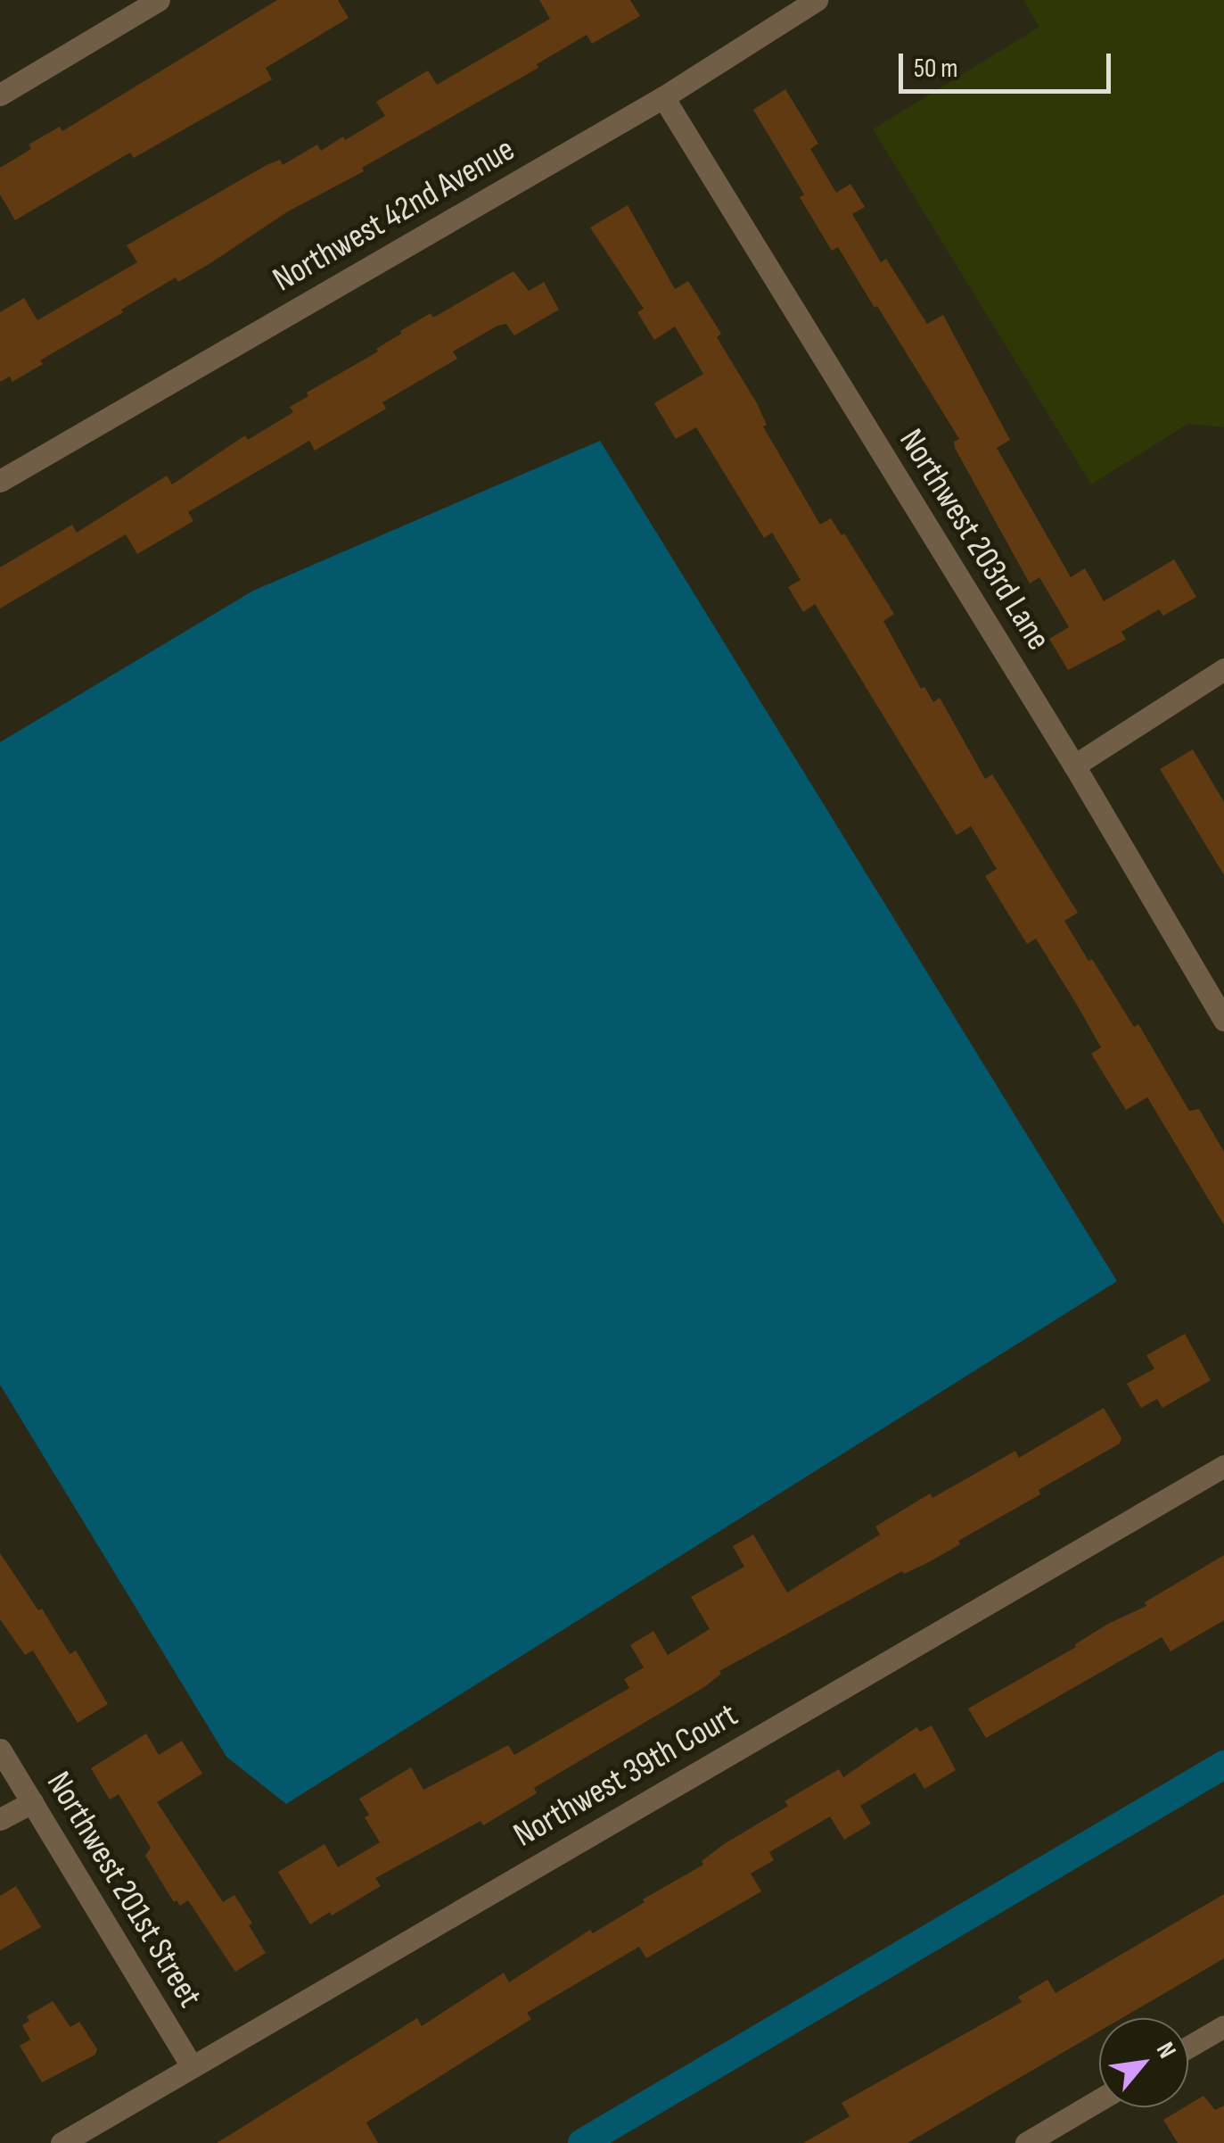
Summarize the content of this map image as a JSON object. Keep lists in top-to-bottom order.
{
  "streets": {
    "street": [
      "Northwest 42nd Avenue",
      "Northwest 203rd Lane",
      "Northwest 39th Court",
      "Northwest 201st Street"
    ]
  },
  "crossings": [
    ["Northwest 42nd Avenue", "Northwest 203rd Lane"],
    ["Northwest 39th Court", "Northwest 201st Street"]
  ],
  "scale_bar": "50 m",
  "north": "top right"
}
